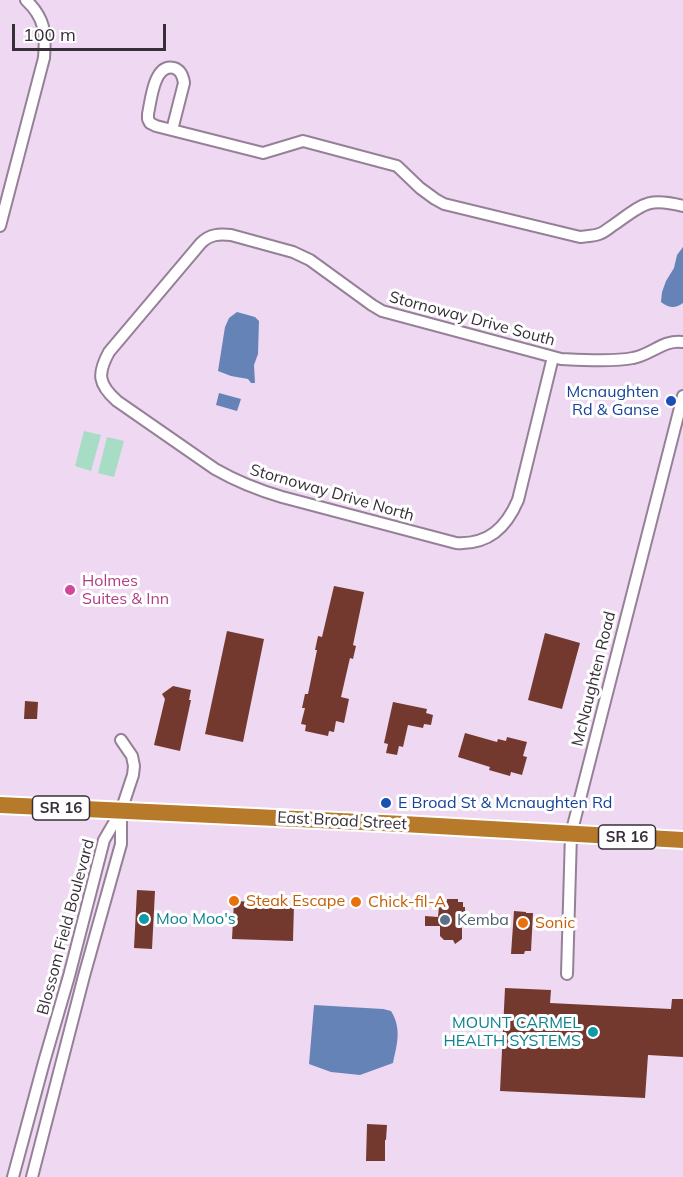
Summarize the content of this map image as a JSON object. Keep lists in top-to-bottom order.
{
  "streets": {
    "highway": ["SR 16", "East Broad Street"],
    "street": [
      "Stornoway Drive South",
      "Stornoway Drive North",
      "McNaughten Road",
      "Blossom Field Boulevard"
    ]
  },
  "crossings": [
    ["Stornoway Drive South", "Stornoway Drive North"],
    ["McNaughten Road", "East Broad Street"],
    ["East Broad Street", "Blossom Field Boulevard"]
  ],
  "places": [
    "Mcnaughten Rd & Ganse",
    "Holmes Suites & Inn",
    "E Broad St & Mcnaughten Rd",
    "Steak Escape",
    "Chick-fil-A",
    "Moo Moo's",
    "Kemba",
    "Sonic",
    "MOUNT CARMEL HEALTH SYSTEMS"
  ],
  "scale_bar": "100 m"
}
